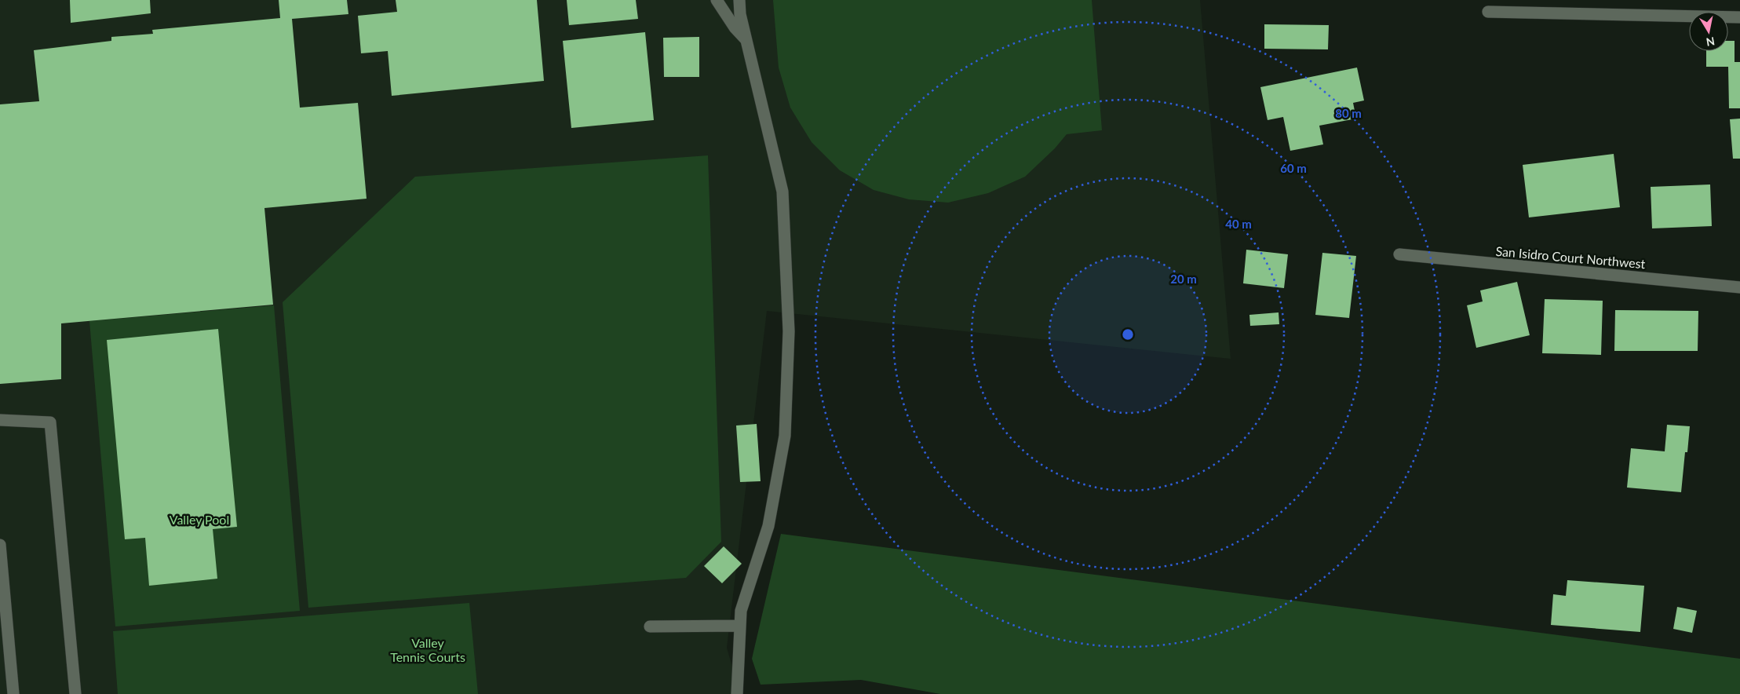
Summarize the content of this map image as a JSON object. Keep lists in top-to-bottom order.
{
  "streets": {
    "street": ["San Isidro Court Northwest"]
  },
  "parks": ["Valley Pool", "Valley Tennis Courts"],
  "north": "bottom",
  "rings": [
    "80 m",
    "60 m",
    "40 m",
    "20 m"
  ]
}
